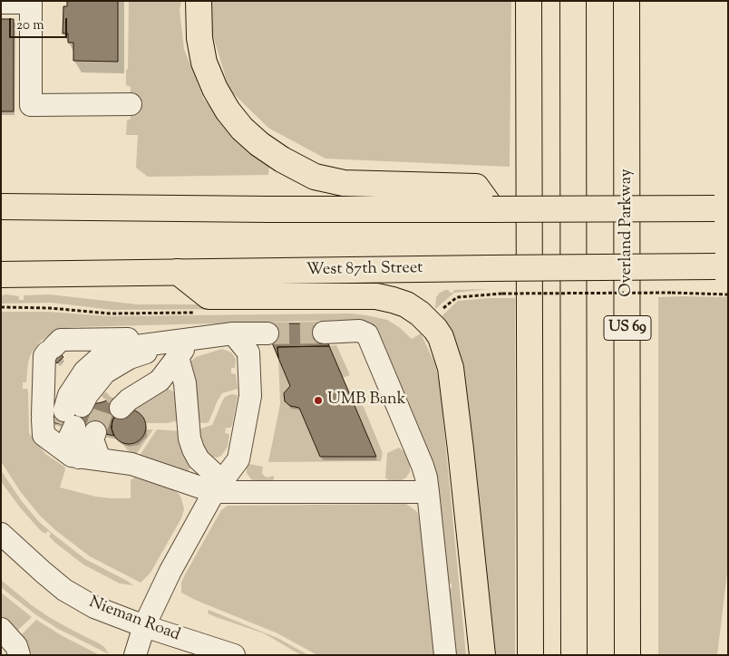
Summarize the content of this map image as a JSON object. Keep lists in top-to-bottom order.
{
  "streets": {
    "main road": ["Overland Parkway", "West 87th Street", "US 69"],
    "street": ["Nieman Road"]
  },
  "places": ["UMB Bank"],
  "scale_bar": "20 m"
}
